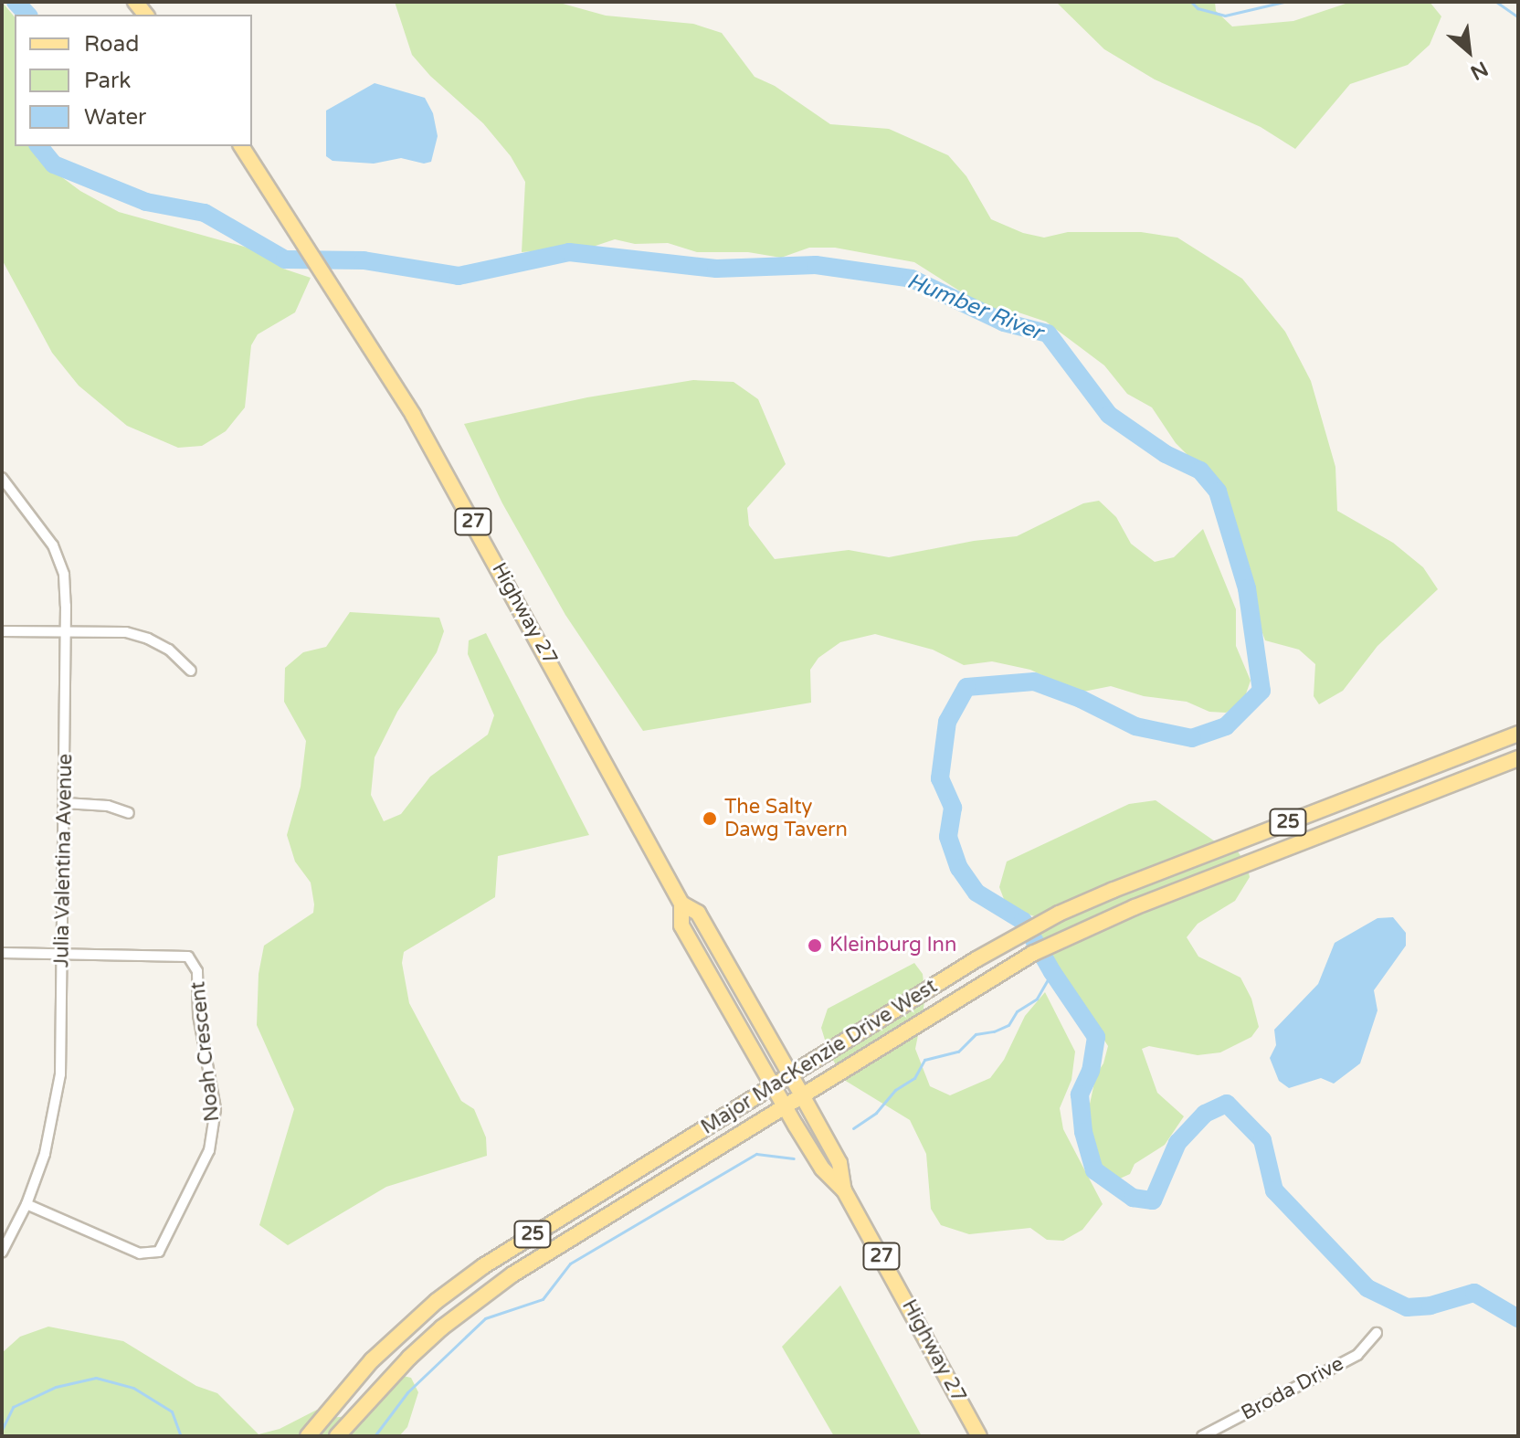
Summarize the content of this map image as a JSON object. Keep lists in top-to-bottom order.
{
  "streets": {
    "main road": [
      "27",
      "Highway 27",
      "25",
      "Major MacKenzie Drive West"
    ],
    "street": ["Julia Valentina Avenue", "Noah Crescent", "Broda Drive"]
  },
  "crossings": [
    ["Highway 27", "Major MacKenzie Drive West"],
    ["Julia Valentina Avenue", "Noah Crescent"]
  ],
  "water": ["Humber River"],
  "places": ["The Salty Dawg Tavern", "Kleinburg Inn"],
  "legend": ["Road", "Park", "Water"],
  "north": "bottom right"
}
